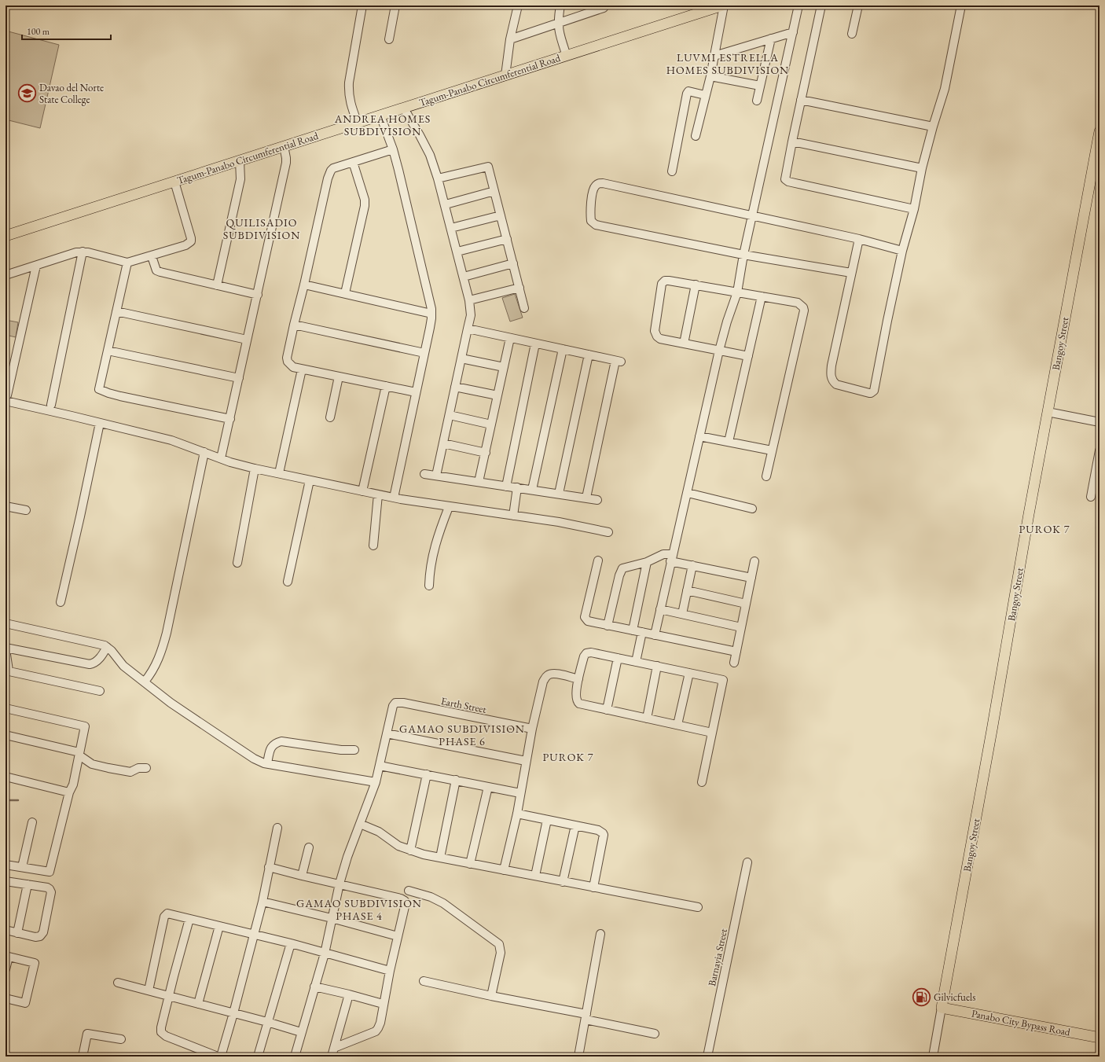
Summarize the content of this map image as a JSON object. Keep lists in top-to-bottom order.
{
  "streets": {
    "main road": ["Tagum-Panabo Circumferential Road", "Bangoy Street", "Panabo City Bypass Road"],
    "street": ["Earth Street", "Barnayia Street"]
  },
  "crossings": [
    ["Bangoy Street", "Panabo City Bypass Road"]
  ],
  "districts": [
    "LUVMI ESTRELLA HOMES SUBDIVISION",
    "ANDREA HOMES SUBDIVISION",
    "QUILISADIO SUBDIVISION",
    "PUROK 7",
    "GAMAO SUBDIVISION PHASE 6",
    "PUROK 7",
    "GAMAO SUBDIVISION PHASE 4"
  ],
  "places": {
    "school or university": ["Davao del Norte State College"],
    "fuel station": ["Gilvicfuels"]
  },
  "scale_bar": "100 m"
}
